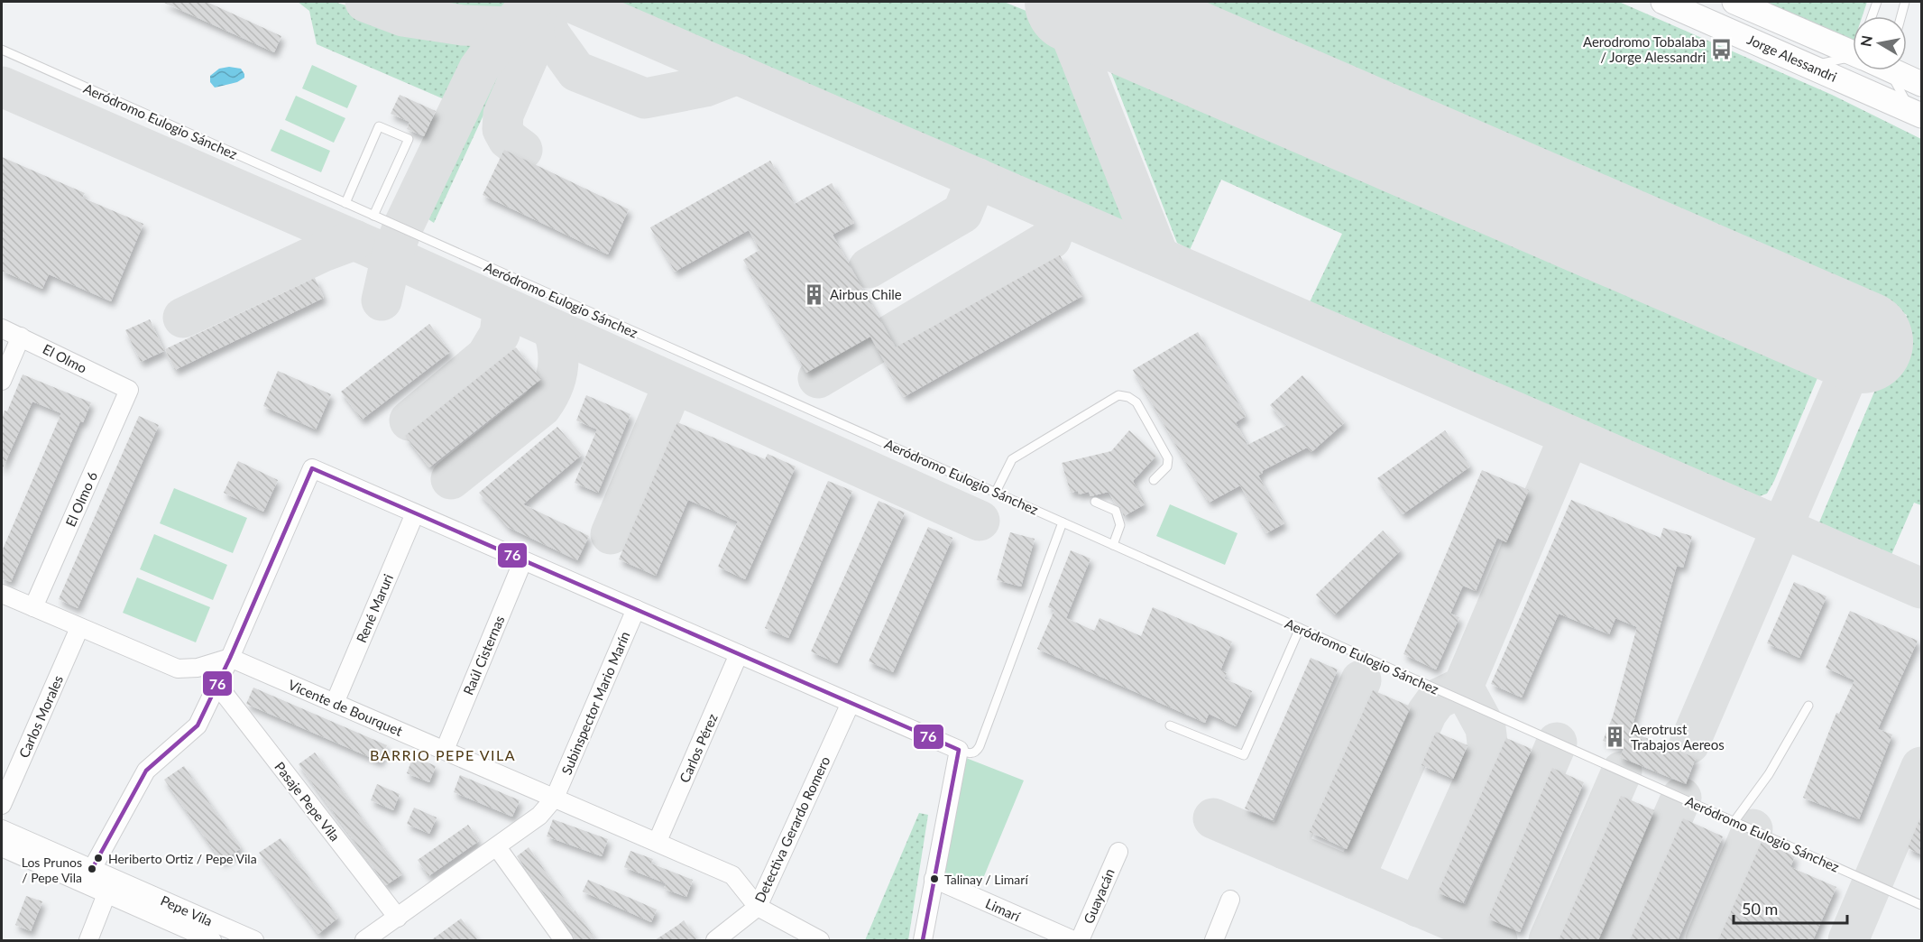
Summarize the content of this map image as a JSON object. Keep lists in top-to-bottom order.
{
  "streets": {
    "main road": ["Jorge Alessandri"],
    "street": [
      "El Olmo",
      "El Olmo 6",
      "René Maruri",
      "Raúl Cisternas",
      "Subinspector Mario Marín",
      "Vicente de Bourquet",
      "Carlos Morales",
      "Carlos Pérez",
      "Pasaje Pepe Vila",
      "Detectiva Gerardo Romero",
      "Guayacán",
      "Limarí",
      "Pepe Vila"
    ],
    "lane": ["Aeródromo Eulogio Sánchez"]
  },
  "crossings": [
    ["El Olmo", "El Olmo 6"],
    ["René Maruri", "Vicente de Bourquet"],
    ["Raúl Cisternas", "Vicente de Bourquet"],
    ["Subinspector Mario Marín", "Vicente de Bourquet"],
    ["Vicente de Bourquet", "Carlos Pérez"],
    ["Vicente de Bourquet", "Detectiva Gerardo Romero"]
  ],
  "districts": ["BARRIO PEPE VILA"],
  "places": {
    "bus stop": ["Aerodromo Tobalaba / Jorge Alessandri"],
    "building": ["Airbus Chile", "Aerotrust Trabajos Aereos"],
    "other": ["Heriberto Ortiz / Pepe Vila", "Los Prunos / Pepe Vila", "Talinay / Limarí"]
  },
  "lines": ["transit line 76"],
  "scale_bar": "50 m",
  "north": "left"
}
